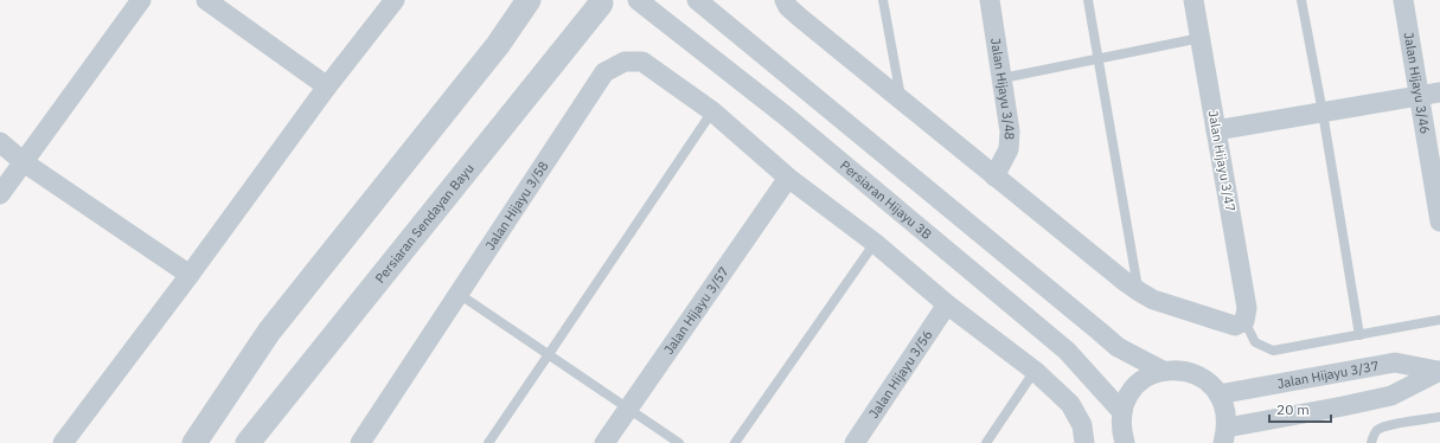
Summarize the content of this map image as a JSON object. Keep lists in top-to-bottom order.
{
  "streets": {
    "street": [
      "Jalan Hijayu 3/46",
      "Jalan Hijayu 3/48",
      "Jalan Hijayu 3/47",
      "Persiaran Hijayu 3B",
      "Jalan Hijayu 3/58",
      "Persiaran Sendayan Bayu",
      "Jalan Hijayu 3/57",
      "Jalan Hijayu 3/56",
      "Jalan Hijayu 3/37"
    ]
  },
  "crossings": [
    ["Jalan Hijayu 3/58", "Jalan Hijayu 3/57"],
    ["Jalan Hijayu 3/58", "Jalan Hijayu 3/56"]
  ],
  "scale_bar": "20 m"
}
